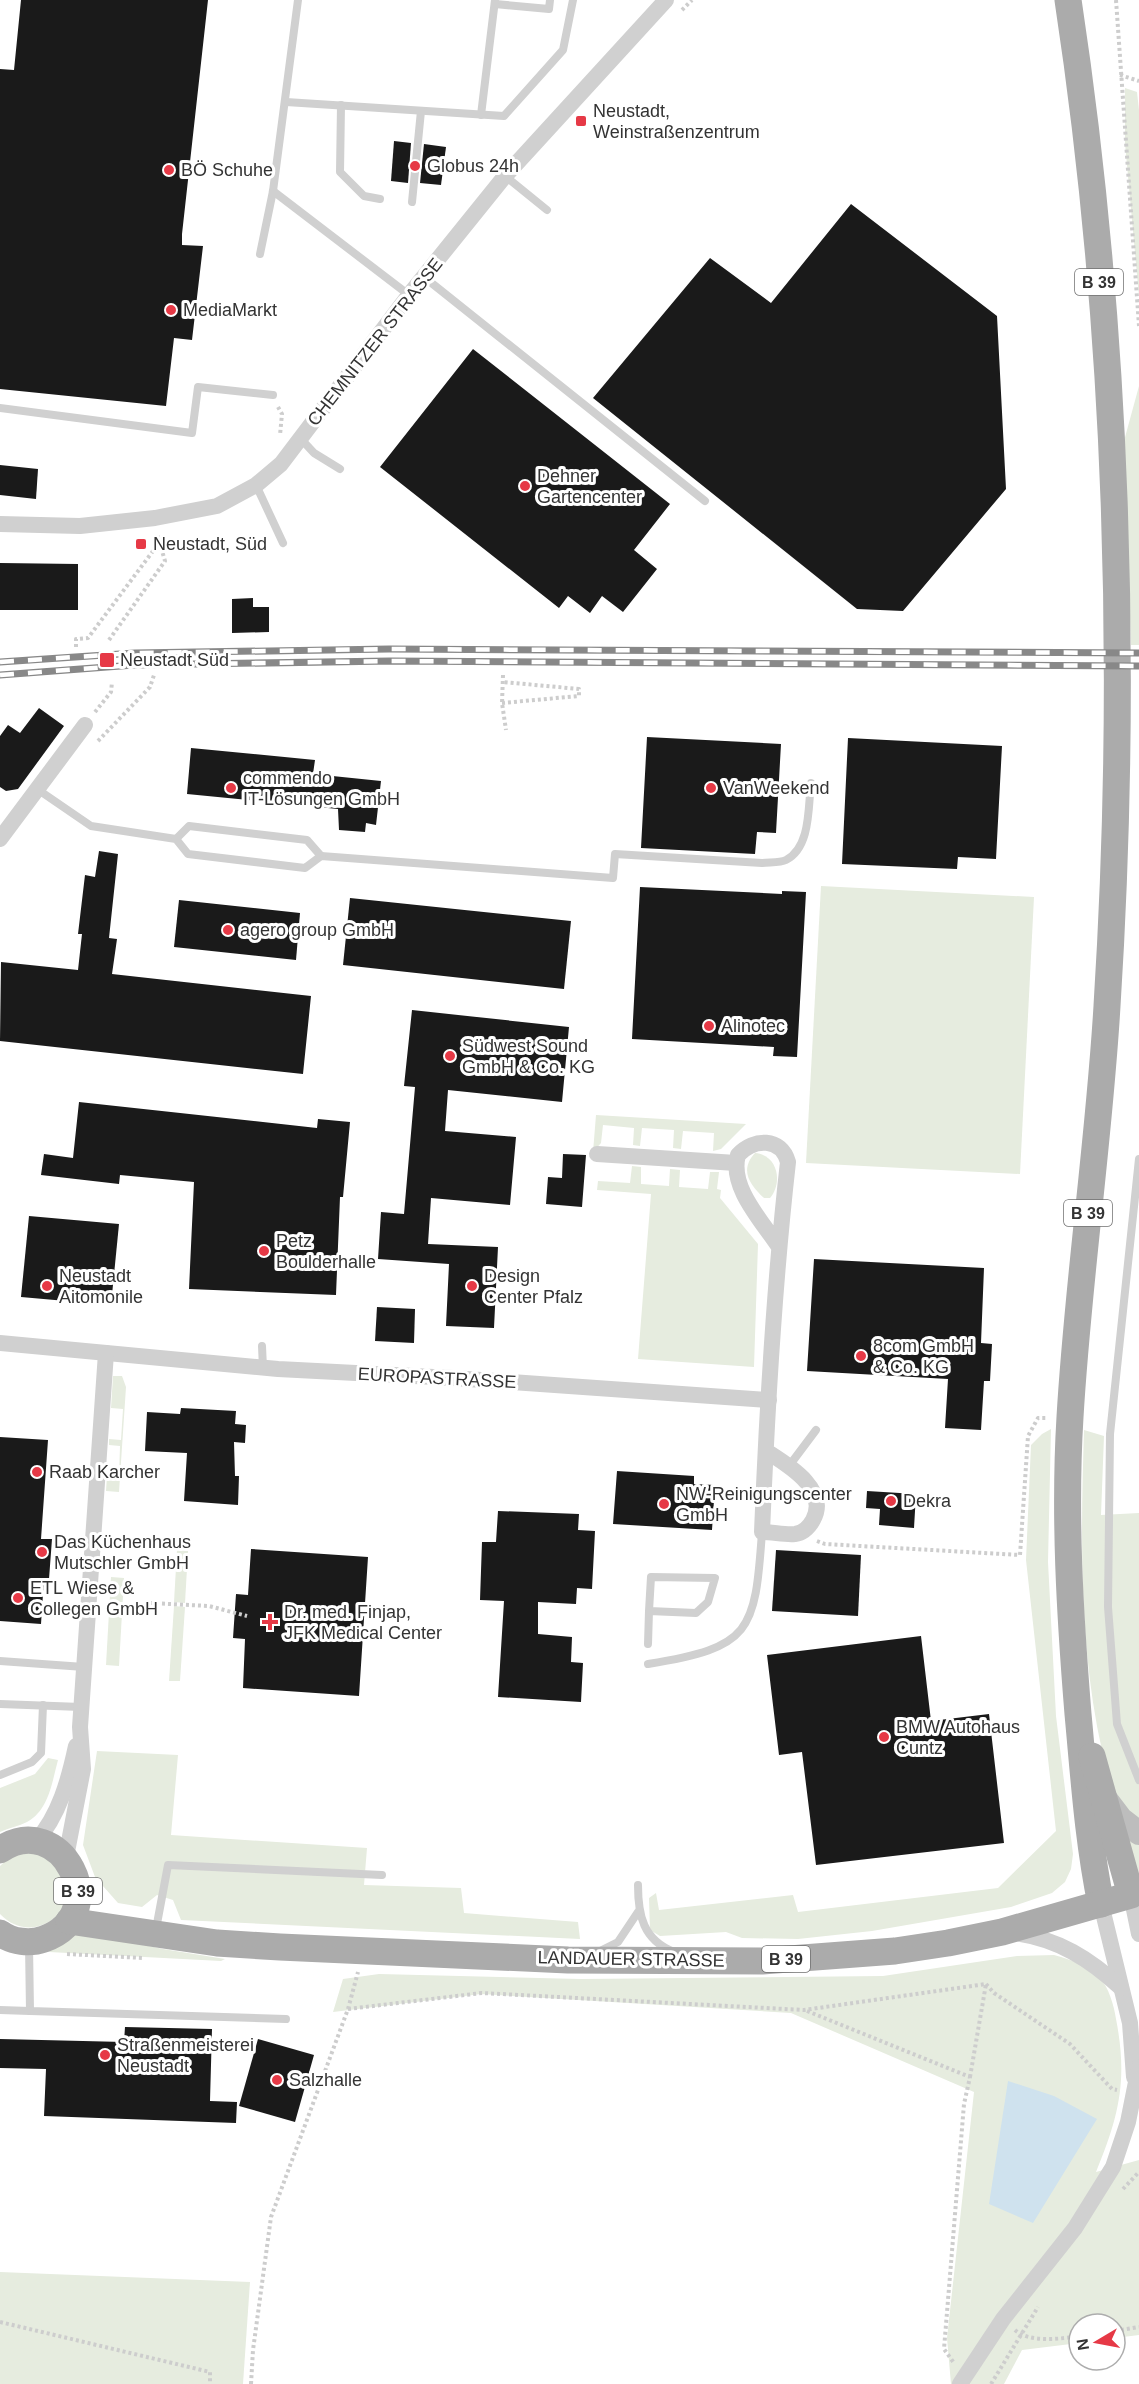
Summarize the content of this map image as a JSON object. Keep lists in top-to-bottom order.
{
  "streets": {
    "main road": ["B 39", "LANDAUER STRASSE"],
    "street": ["CHEMNITZER STRASSE", "EUROPASTRASSE"]
  },
  "crossings": [
    ["B 39", "LANDAUER STRASSE"]
  ],
  "places": {
    "transit": ["Neustadt, Weinstraßenzentrum", "Neustadt, Süd", "Neustadt Süd"],
    "other": [
      "Globus 24h",
      "BÖ Schuhe",
      "MediaMarkt",
      "Dehner Gartencenter",
      "commendo IT-Lösungen GmbH",
      "VanWeekend",
      "agero group GmbH",
      "Alinotec",
      "Südwest Sound GmbH & Co. KG",
      "Petz Boulderhalle",
      "Neustadt Aitomonile",
      "Design Center Pfalz",
      "8com GmbH & Co. KG",
      "Raab Karcher",
      "Dekra",
      "NW-Reinigungscenter GmbH",
      "Das Küchenhaus Mutschler GmbH",
      "ETL Wiese & Collegen GmbH",
      "BMW Autohaus Cuntz",
      "Straßenmeisterei Neustadt",
      "Salzhalle"
    ],
    "health": ["Dr. med. Finjap, JFK Medical Center"]
  },
  "north": "left"
}
